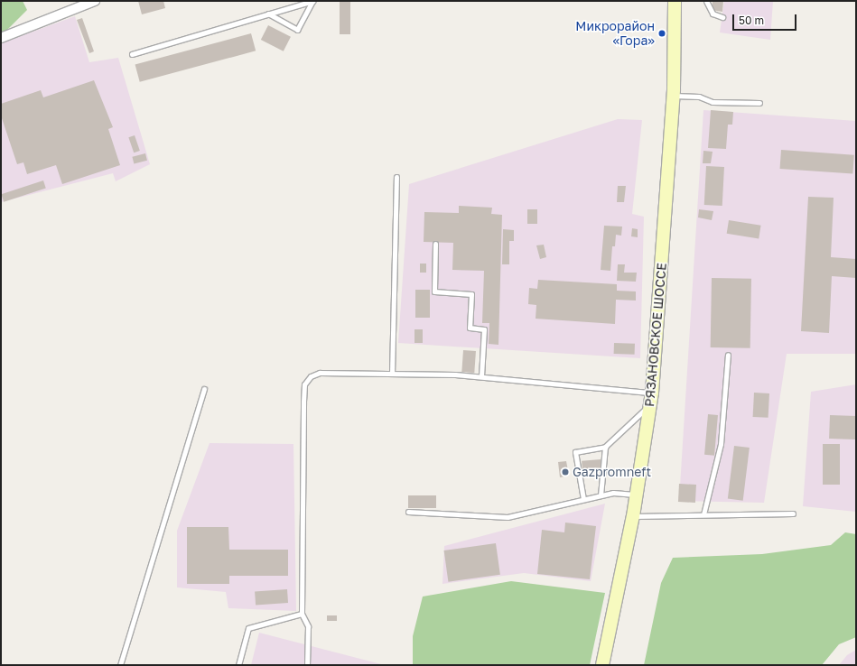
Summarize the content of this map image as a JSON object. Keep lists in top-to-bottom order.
{
  "streets": {
    "main road": ["РЯЗАНОВСКОЕ ШОССЕ"]
  },
  "places": ["Микрорайон «Гора»", "Gazpromneft"],
  "scale_bar": "50 m"
}
